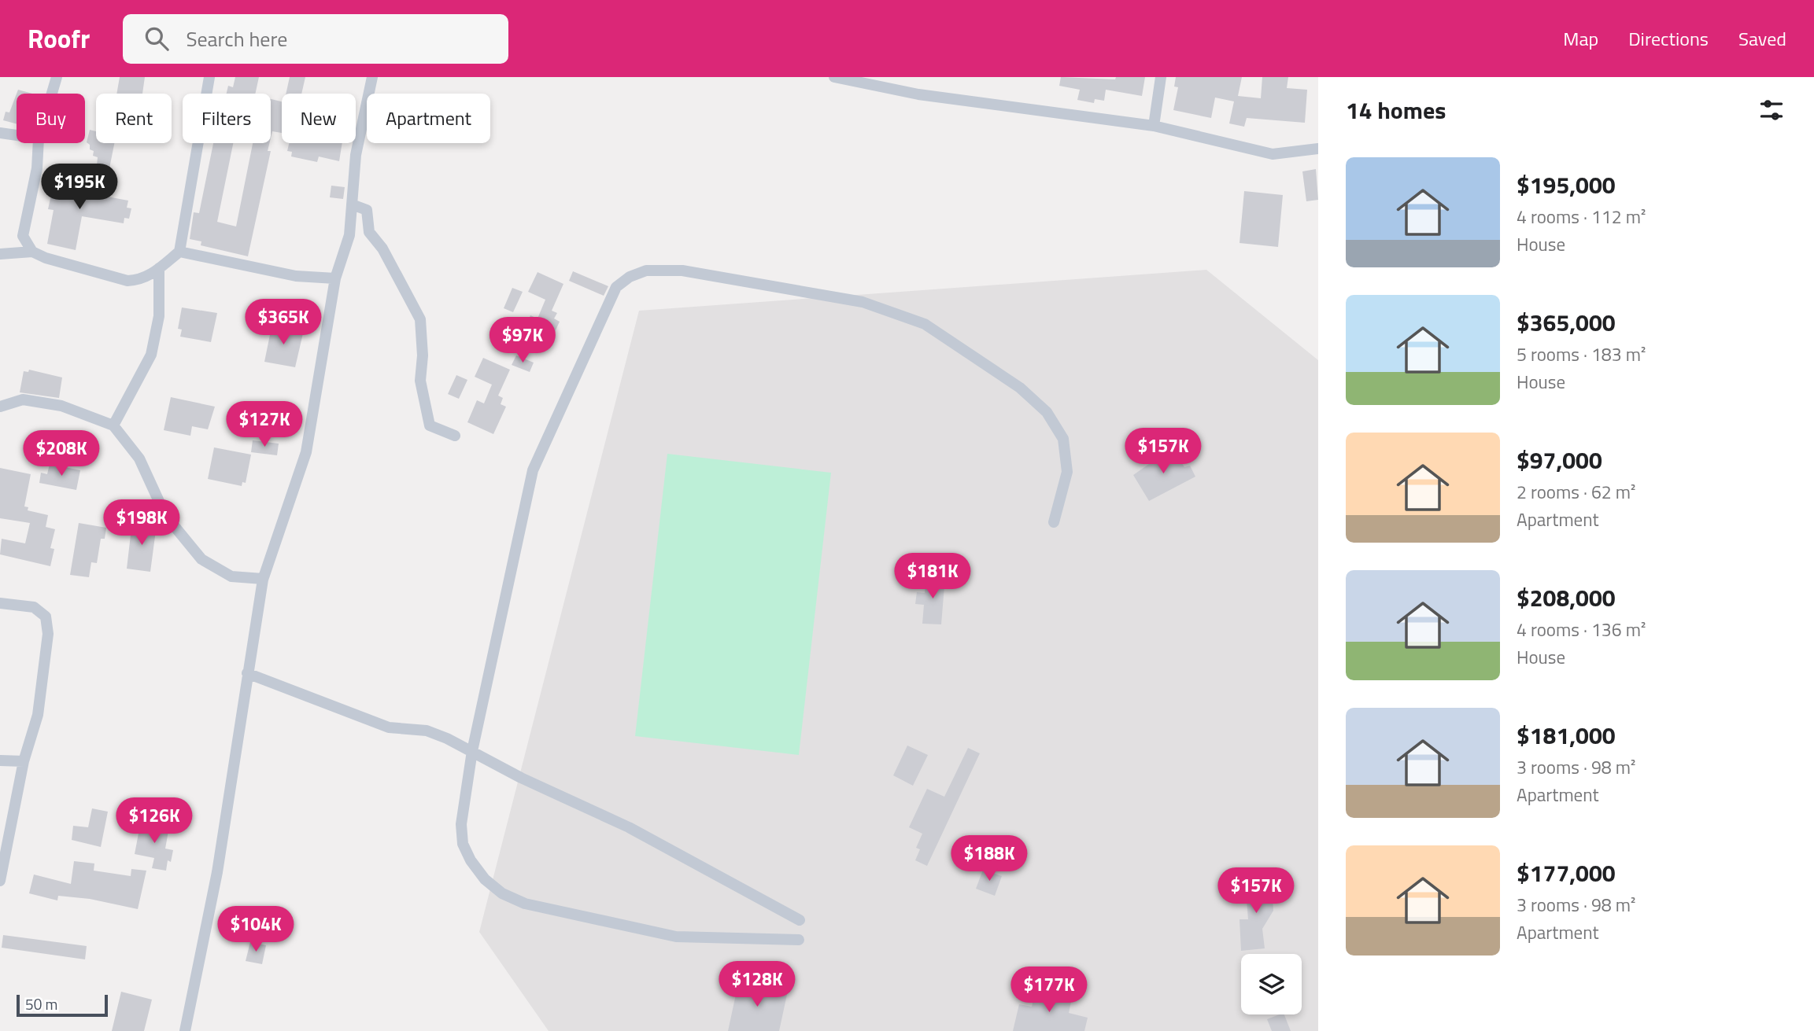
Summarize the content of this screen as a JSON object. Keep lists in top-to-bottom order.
{
  "scale_bar": "50 m",
  "page": {
    "header": "Roofr",
    "search": "Search here",
    "nav": ["Map", "Directions", "Saved"],
    "heading": "14 homes",
    "chip": [
      "Buy",
      "Rent",
      "Filters",
      "New",
      "Apartment"
    ],
    "list": [
      {
        "name": "$195,000",
        "note": "4 rooms · 112 m² · House"
      },
      {
        "name": "$365,000",
        "note": "5 rooms · 183 m² · House"
      },
      {
        "name": "$97,000",
        "note": "2 rooms · 62 m² · Apartment"
      },
      {
        "name": "$208,000",
        "note": "4 rooms · 136 m² · House"
      },
      {
        "name": "$181,000",
        "note": "3 rooms · 98 m² · Apartment"
      },
      {
        "name": "$177,000",
        "note": "3 rooms · 98 m² · Apartment"
      }
    ],
    "price": [
      "$195K",
      "$365K",
      "$97K",
      "$127K",
      "$157K",
      "$208K",
      "$198K",
      "$181K",
      "$126K",
      "$188K",
      "$157K",
      "$104K",
      "$128K",
      "$177K"
    ],
    "scale": "50 m"
  }
}
